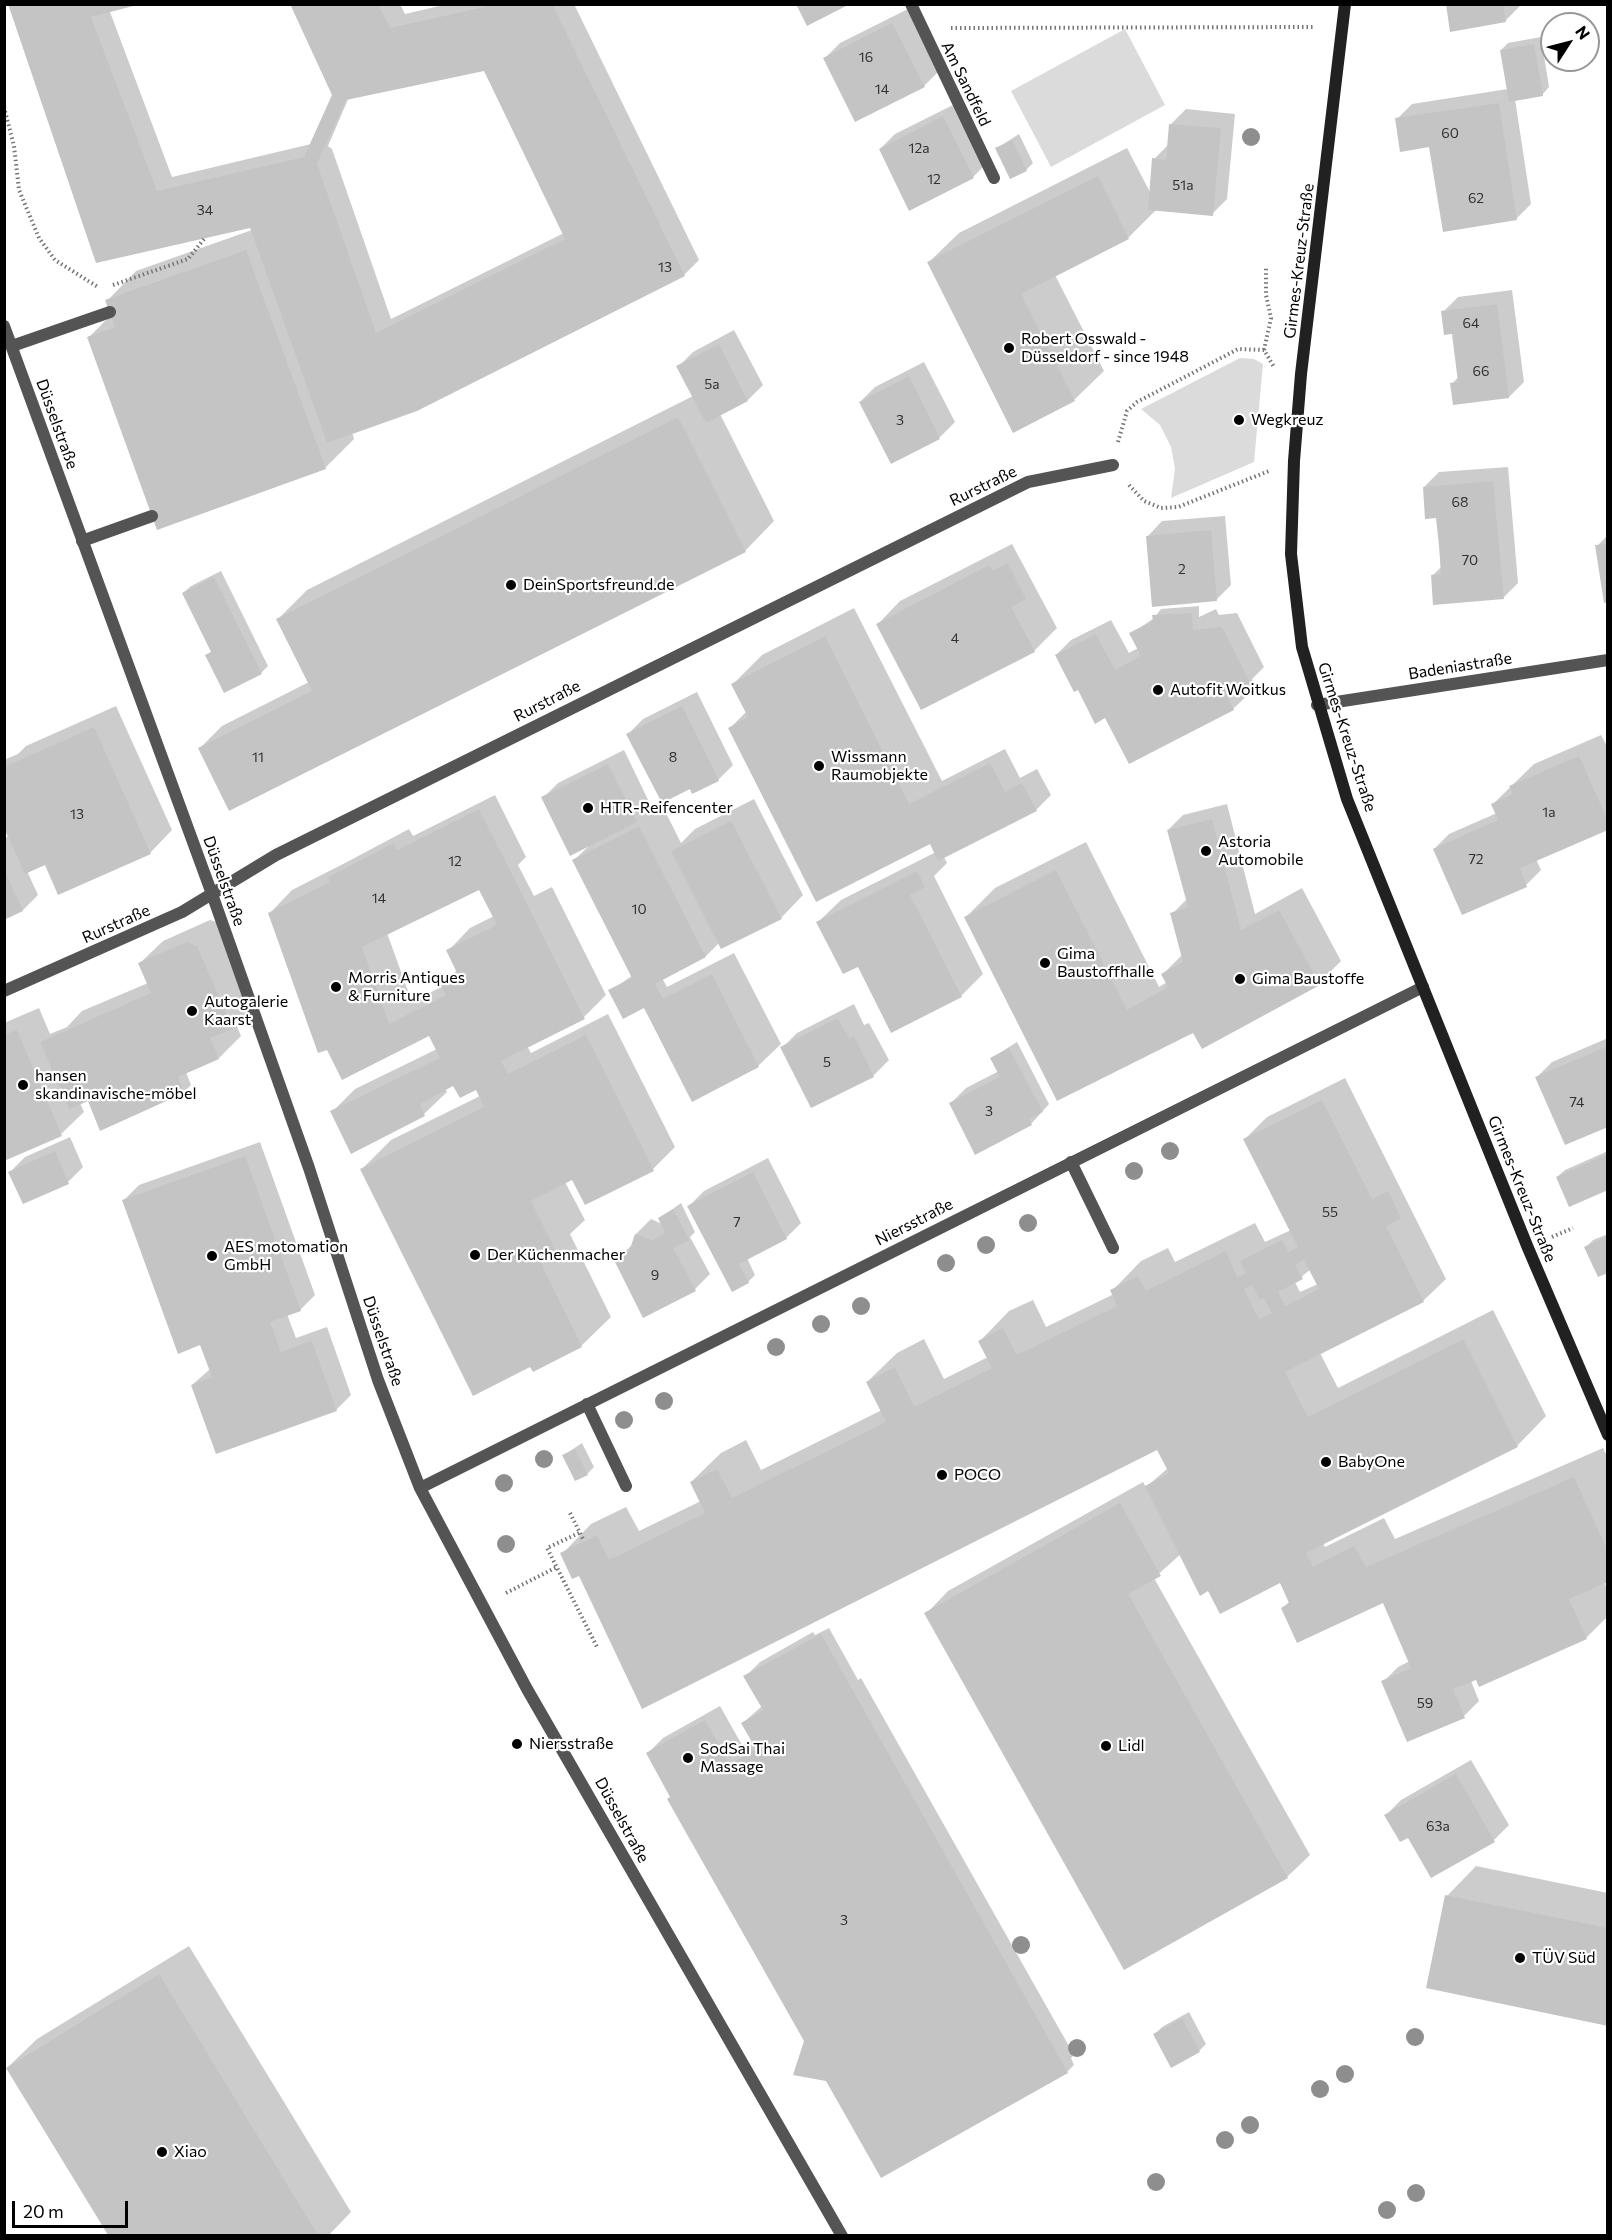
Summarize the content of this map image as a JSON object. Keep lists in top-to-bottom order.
{
  "streets": {
    "street": [
      "Am Sandfeld",
      "Girmes-Kreuz-Straße",
      "Düsselstraße",
      "Rurstraße",
      "Badeniastraße",
      "Niersstraße"
    ]
  },
  "crossings": [
    ["Girmes-Kreuz-Straße", "Badeniastraße"],
    ["Girmes-Kreuz-Straße", "Niersstraße"],
    ["Düsselstraße", "Rurstraße"],
    ["Düsselstraße", "Niersstraße"]
  ],
  "places": [
    "Robert Osswald - Düsseldorf - since 1948",
    "Wegkreuz",
    "DeinSportsfreund.de",
    "Autofit Woitkus",
    "Wissmann Raumobjekte",
    "HTR-Reifencenter",
    "Astoria Automobile",
    "Gima Baustoffhalle",
    "Gima Baustoffe",
    "Morris Antiques & Furniture",
    "Autogalerie Kaarst",
    "hansen skandinavische-möbel",
    "Der Küchenmacher",
    "AES motomation GmbH",
    "BabyOne",
    "POCO",
    "Niersstraße",
    "Lidl",
    "SodSai Thai Massage",
    "TÜV Süd",
    "Xiao"
  ],
  "house_numbers": [
    "16",
    "14",
    "60",
    "12a",
    "12",
    "51a",
    "62",
    "34",
    "13",
    "64",
    "66",
    "5a",
    "3",
    "68",
    "70",
    "2",
    "4",
    "11",
    "8",
    "1a",
    "13",
    "72",
    "12",
    "14",
    "10",
    "5",
    "74",
    "3",
    "55",
    "7",
    "9",
    "59",
    "63a",
    "3"
  ],
  "scale_bar": "20 m",
  "north": "top right"
}
